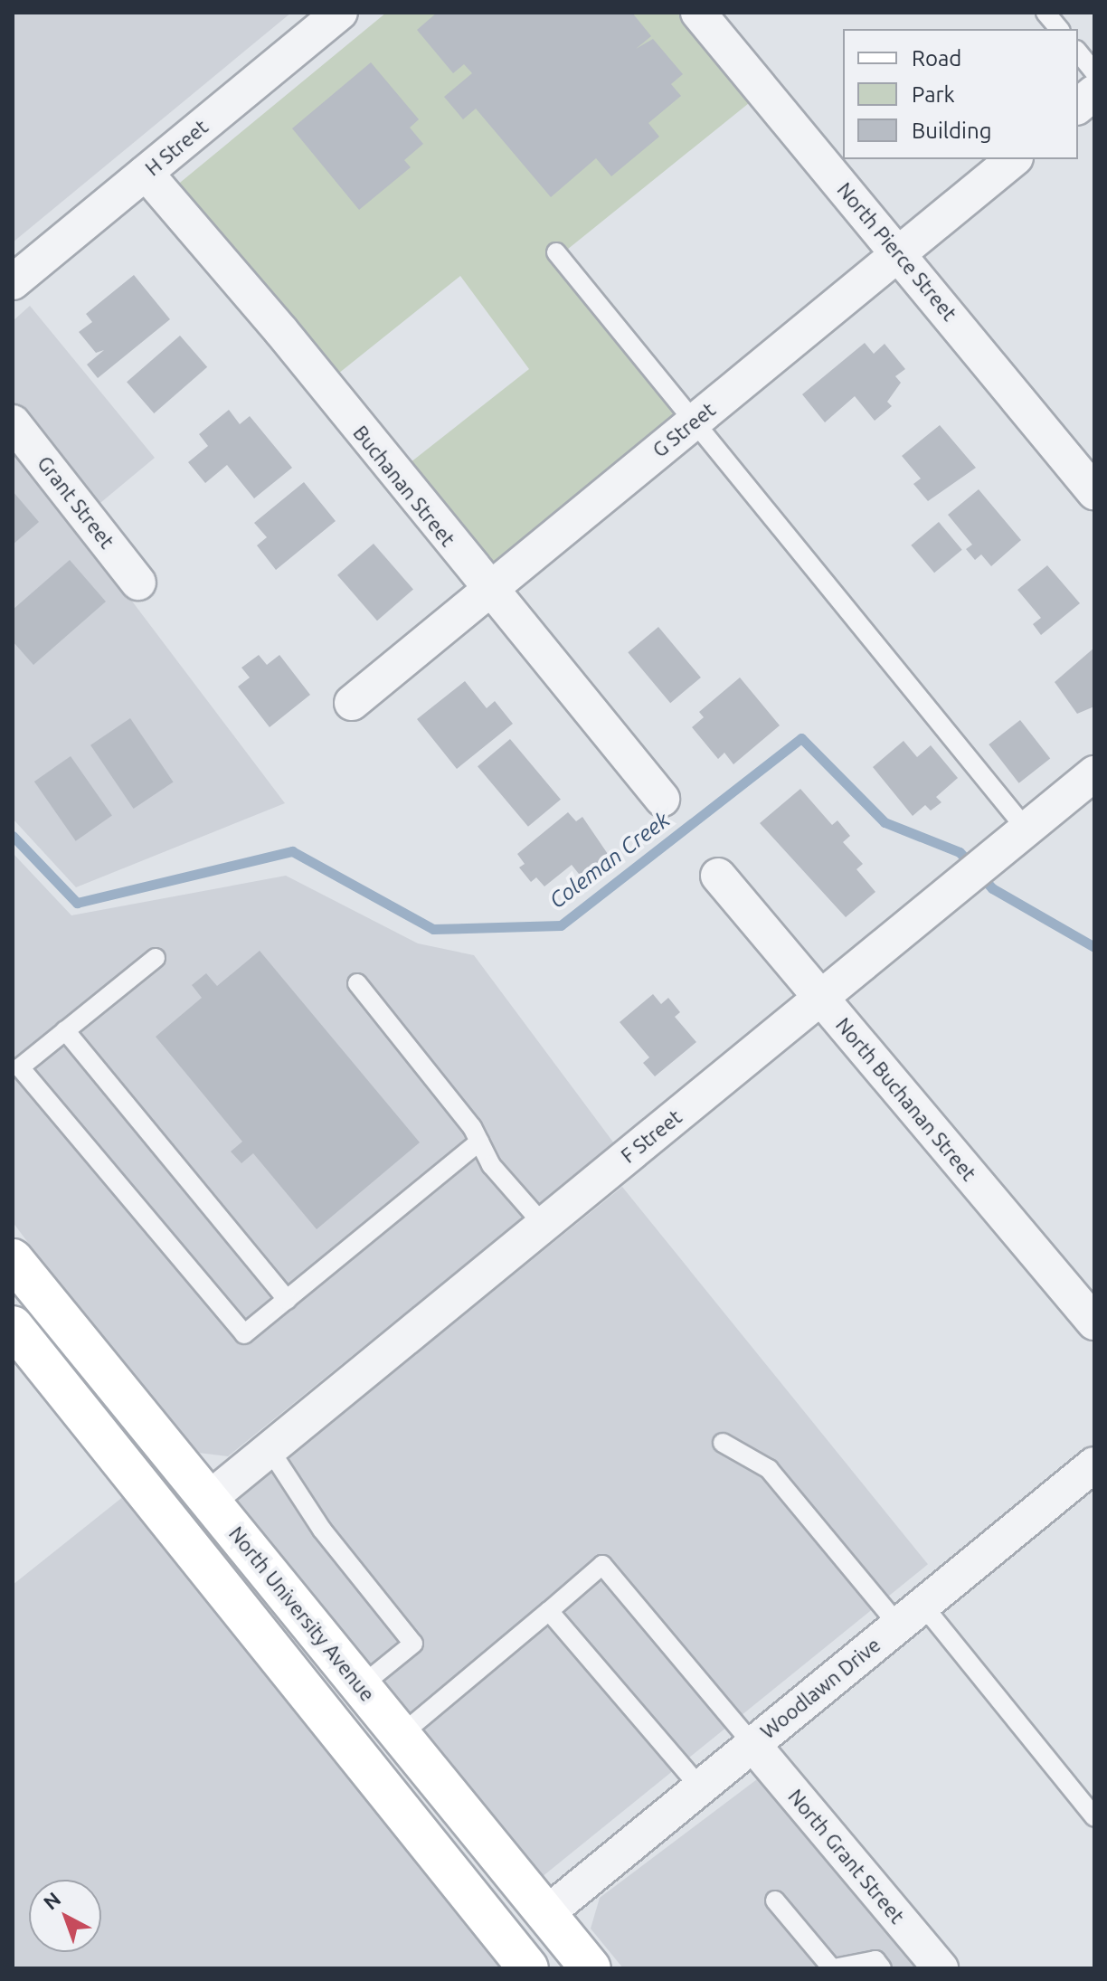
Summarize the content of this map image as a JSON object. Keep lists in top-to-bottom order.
{
  "streets": {
    "main road": ["North University Avenue"],
    "street": [
      "H Street",
      "North Pierce Street",
      "G Street",
      "Buchanan Street",
      "Grant Street",
      "North Buchanan Street",
      "F Street",
      "Woodlawn Drive",
      "North Grant Street"
    ]
  },
  "crossings": [
    ["H Street", "Buchanan Street"],
    ["North Pierce Street", "G Street"],
    ["G Street", "Buchanan Street"],
    ["North Buchanan Street", "F Street"],
    ["F Street", "North University Avenue"],
    ["North University Avenue", "Woodlawn Drive"],
    ["Woodlawn Drive", "North Grant Street"]
  ],
  "water": ["Coleman Creek"],
  "legend": ["Road", "Park", "Building"],
  "north": "top left"
}
